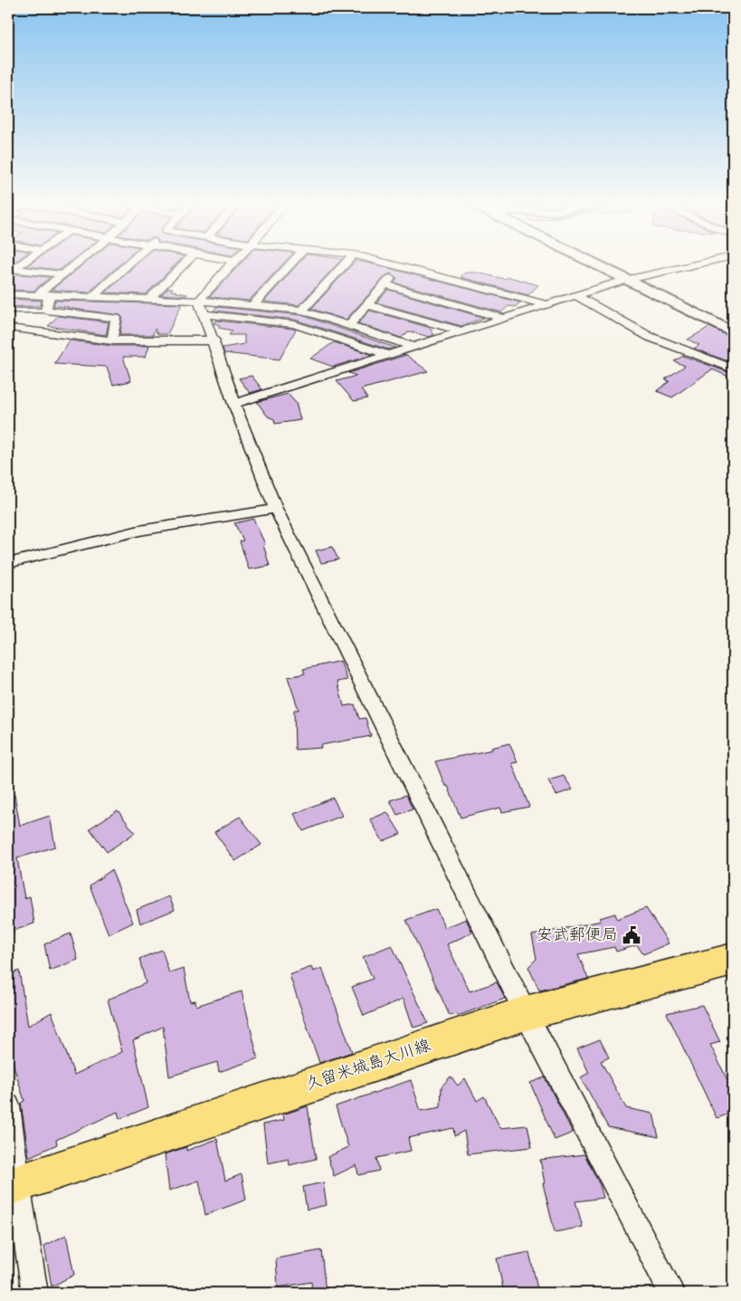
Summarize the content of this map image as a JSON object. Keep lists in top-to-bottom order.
{
  "streets": {
    "main road": ["久留米城島大川線"]
  },
  "places": {
    "public building": ["安武郵便局"]
  }
}
